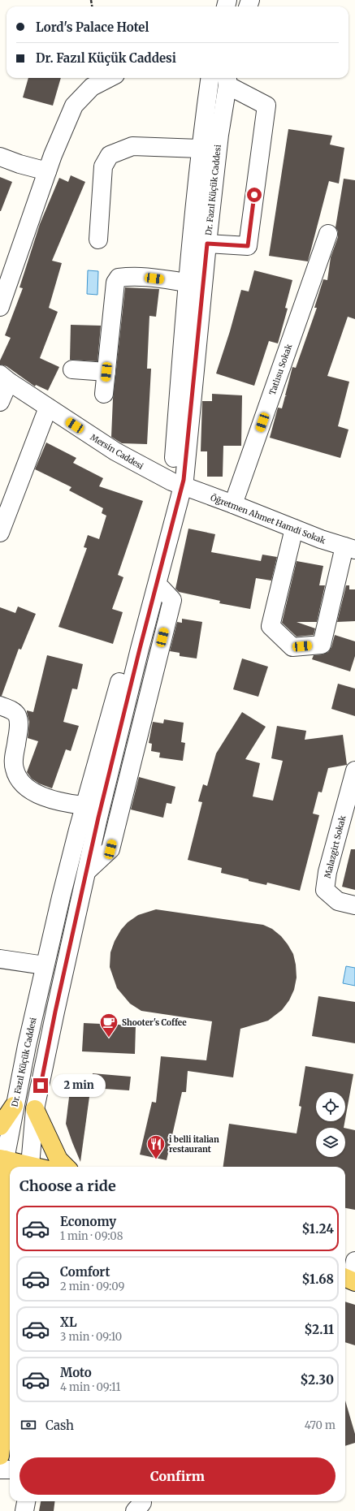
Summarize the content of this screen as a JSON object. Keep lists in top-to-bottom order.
{
  "streets": {
    "street": [
      "Dr. Fazıl Küçük Caddesi",
      "Tatlısu Sokak",
      "Mersin Caddesi",
      "Öğretmen Ahmet Hamdi Sokak",
      "Malazgirt Sokak"
    ]
  },
  "crossings": [
    ["Dr. Fazıl Küçük Caddesi", "Mersin Caddesi"],
    ["Dr. Fazıl Küçük Caddesi", "Öğretmen Ahmet Hamdi Sokak"],
    ["Tatlısu Sokak", "Öğretmen Ahmet Hamdi Sokak"],
    ["Mersin Caddesi", "Öğretmen Ahmet Hamdi Sokak"]
  ],
  "places": {
    "cafe": ["Shooter's Coffee"],
    "restaurant": ["i belli italian restaurant"]
  },
  "page": {
    "banner": ["Lord's Palace Hotel", "Dr. Fazıl Küçük Caddesi"],
    "bubble": "2 min",
    "heading": "Choose a ride",
    "list": [
      {
        "name": "Economy",
        "note": "1 min · 09:08",
        "value": "$1.24"
      },
      {
        "name": "Comfort",
        "note": "2 min · 09:09",
        "value": "$1.68"
      },
      {
        "name": "XL",
        "note": "3 min · 09:10",
        "value": "$2.11"
      },
      {
        "name": "Moto",
        "note": "4 min · 09:11",
        "value": "$2.30"
      }
    ],
    "pay": ["Cash", "470 m"],
    "buttons": "Confirm"
  }
}
